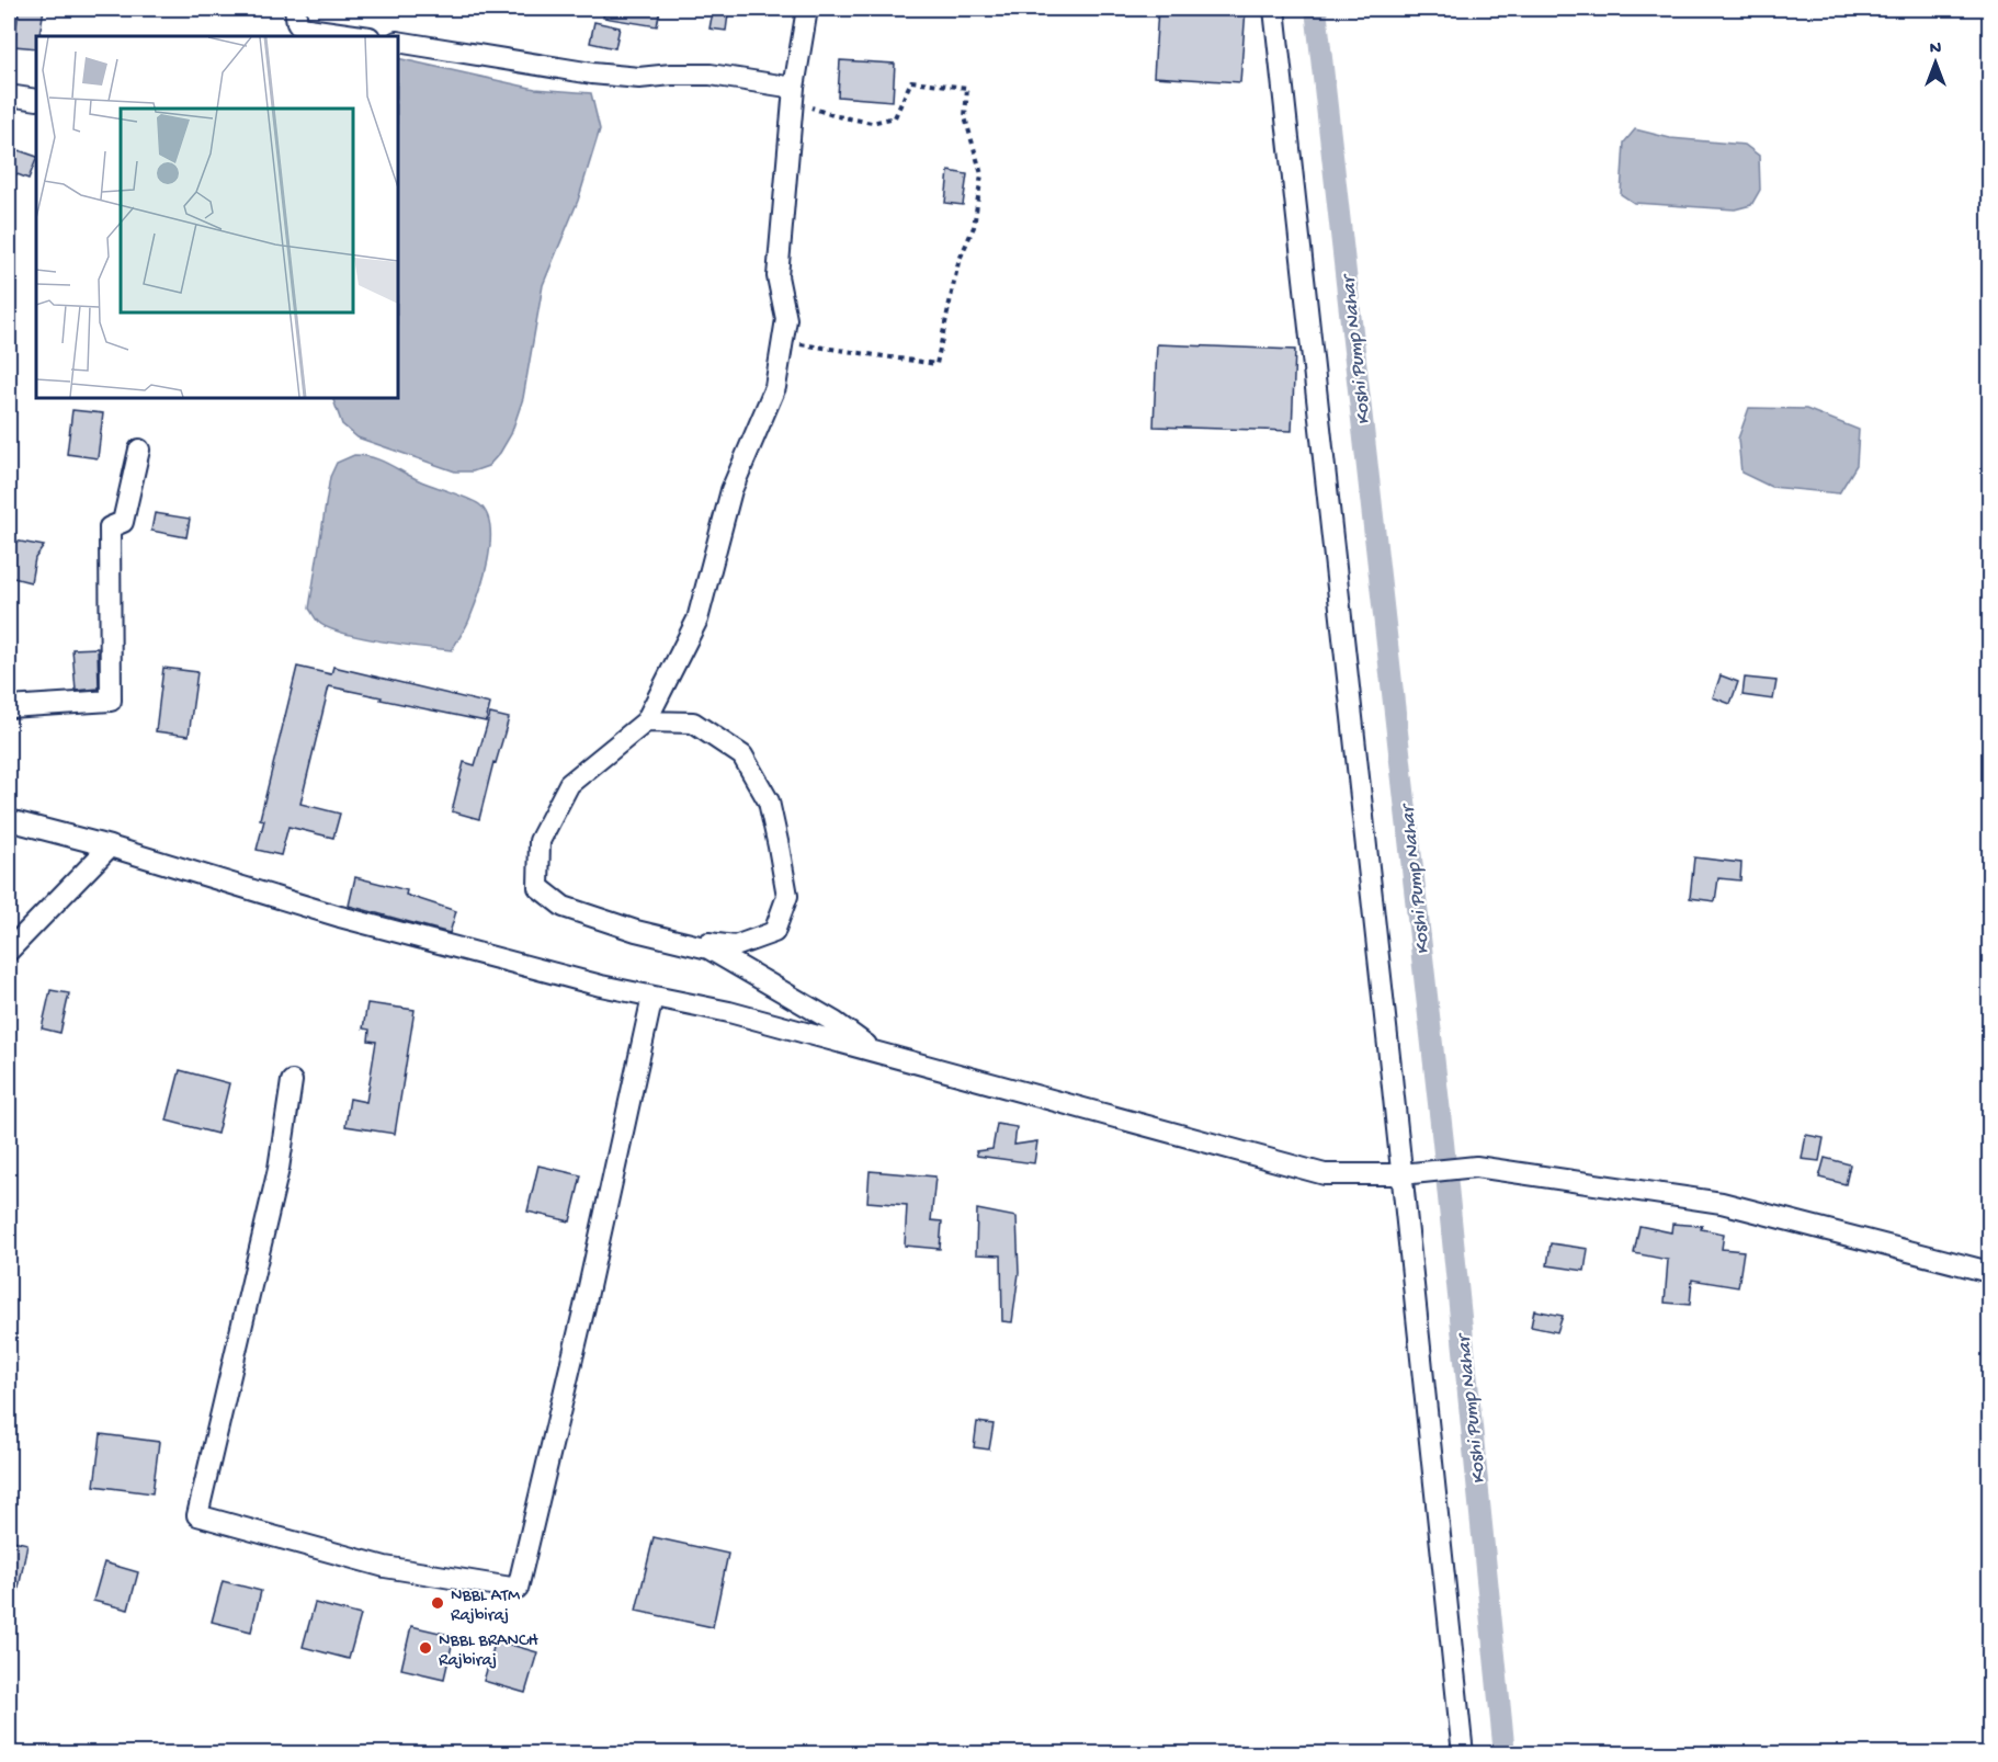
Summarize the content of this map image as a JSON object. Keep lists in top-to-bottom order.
{
  "water": ["Koshi Pump Nahar"],
  "places": ["NBBL ATM Rajbiraj", "NBBL BRANCH Rajbiraj"],
  "north": "top"
}
